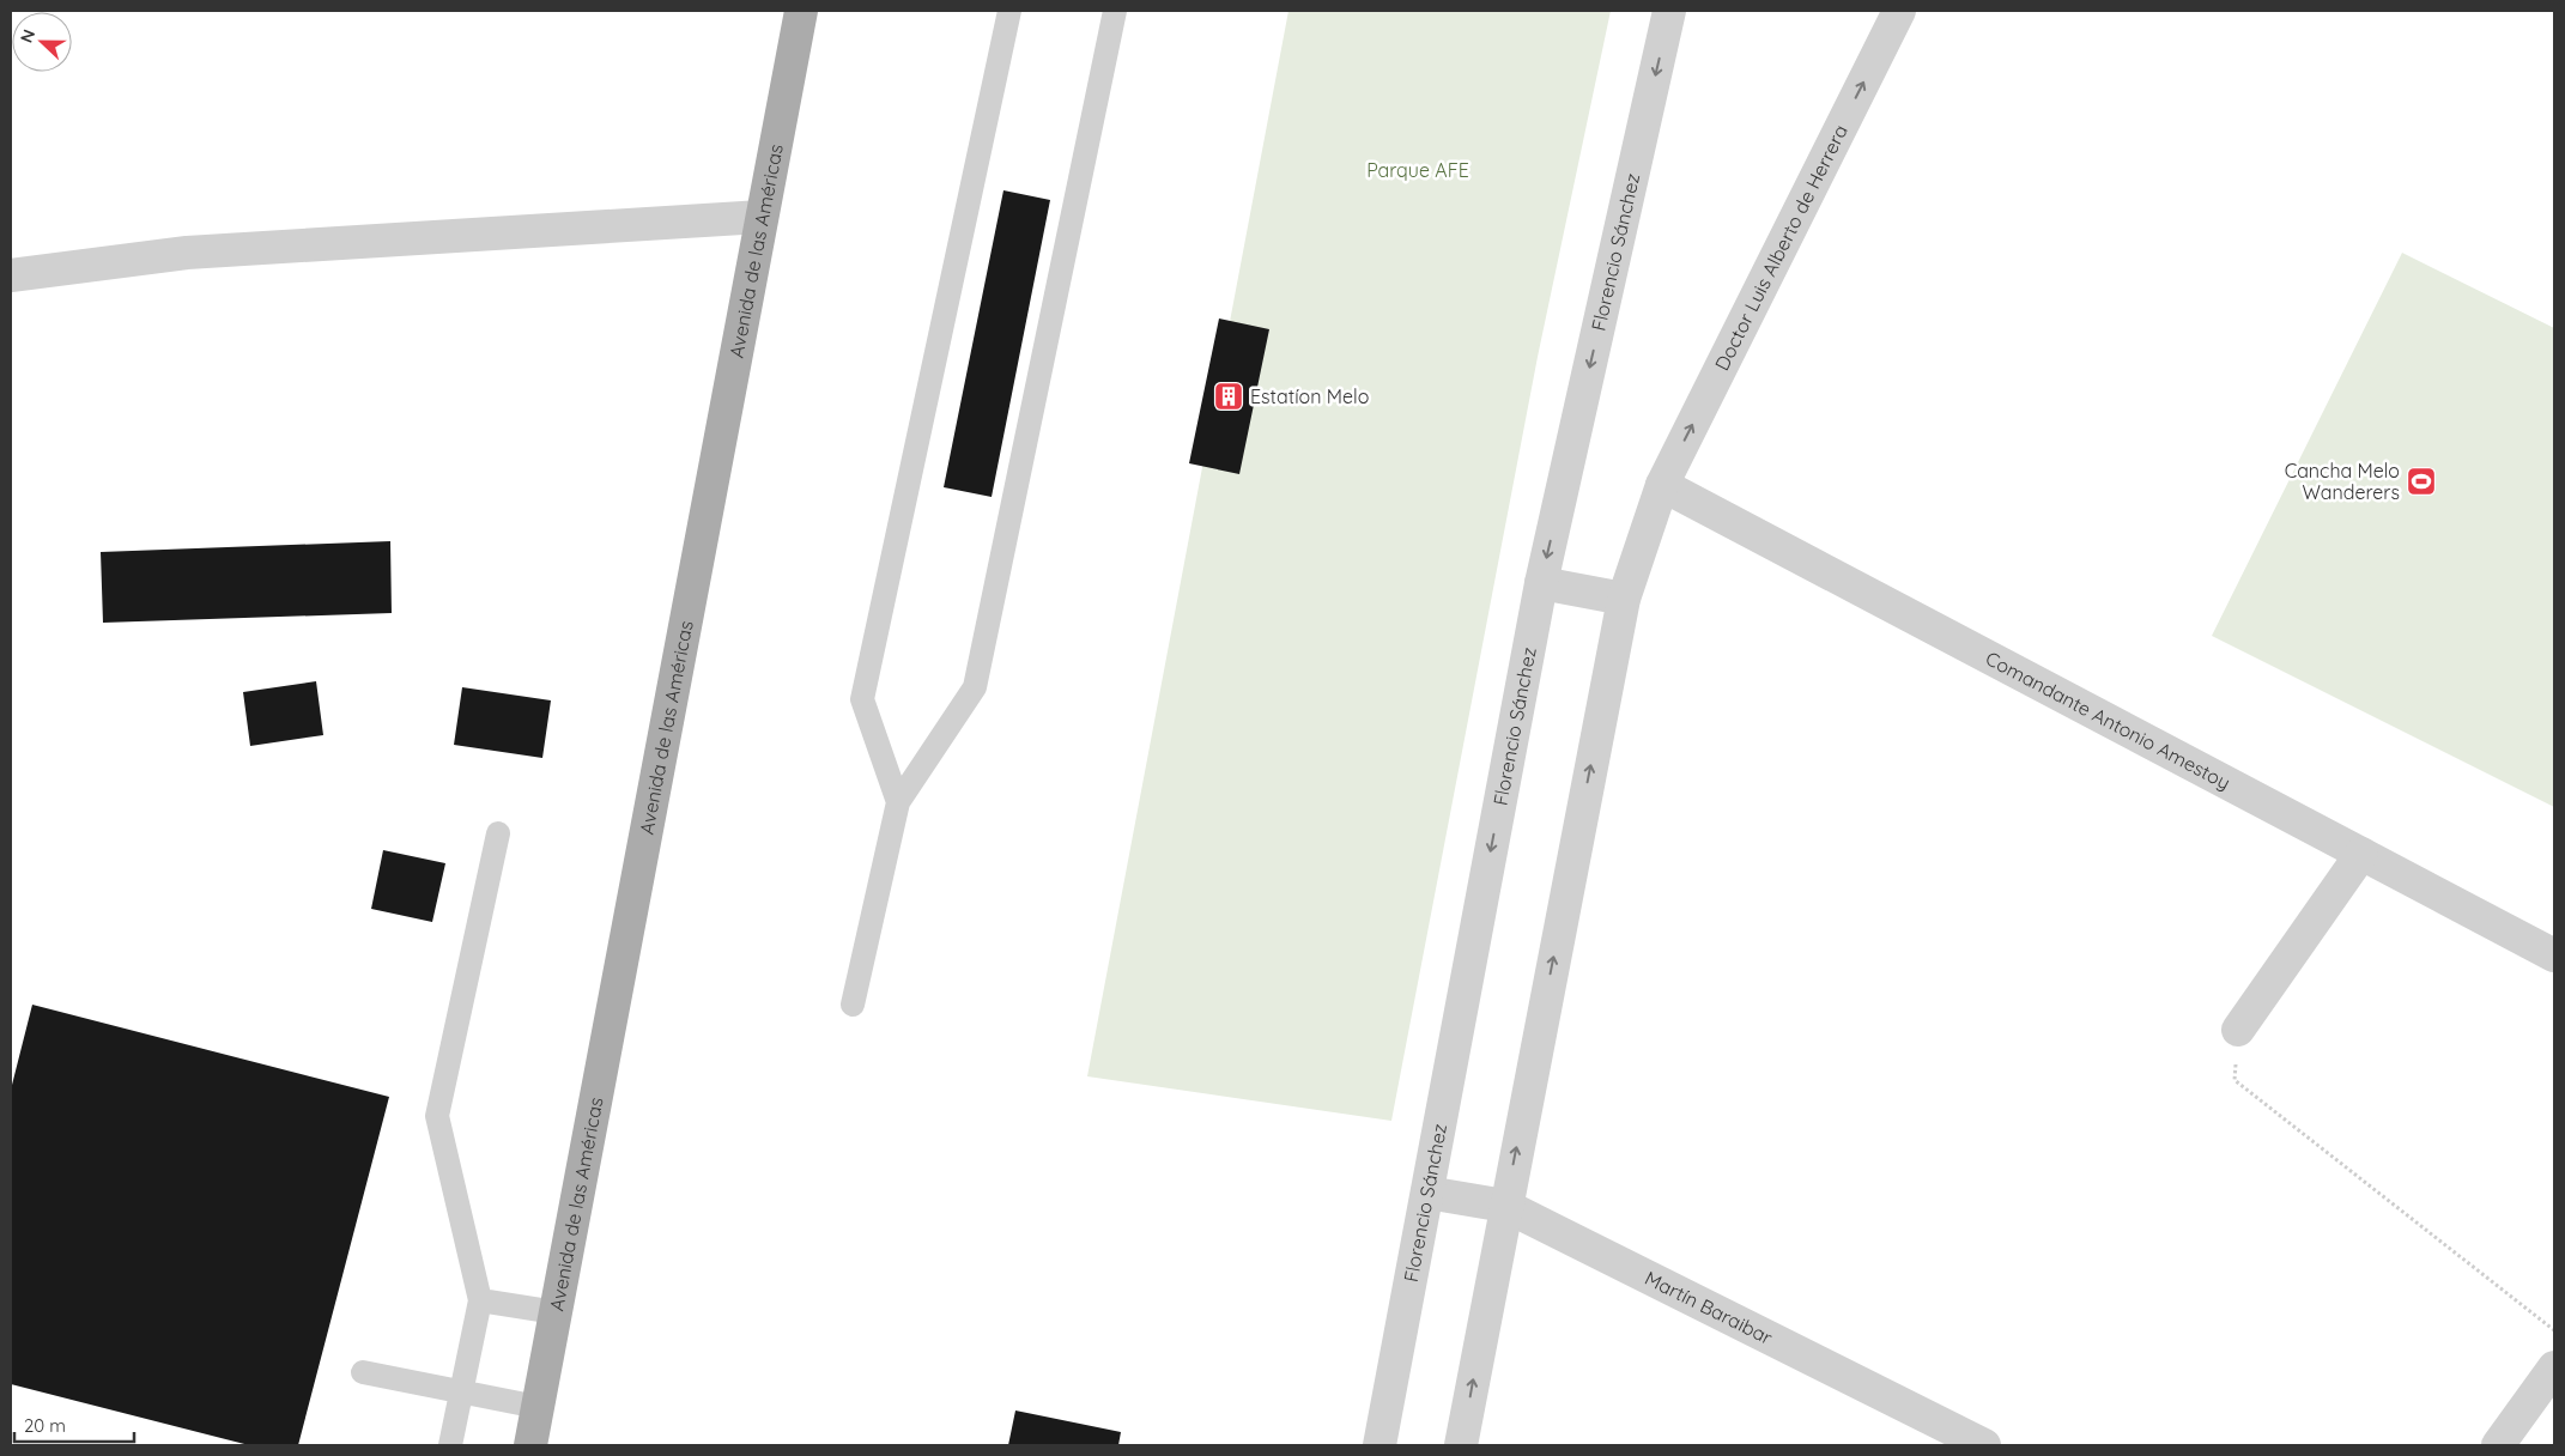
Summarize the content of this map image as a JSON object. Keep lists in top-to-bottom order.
{
  "streets": {
    "main road": ["Avenida de las Américas"],
    "street": [
      "Doctor Luis Alberto de Herrera",
      "Florencio Sánchez",
      "Comandante Antonio Amestoy",
      "Martín Baraibar"
    ]
  },
  "crossings": [
    ["Doctor Luis Alberto de Herrera", "Comandante Antonio Amestoy"],
    ["Florencio Sánchez", "Martín Baraibar"]
  ],
  "one_way": ["Doctor Luis Alberto de Herrera"],
  "parks": ["Parque AFE"],
  "places": {
    "building": ["Estatíon Melo"],
    "sports": ["Cancha Melo Wanderers"]
  },
  "scale_bar": "20 m",
  "north": "left"
}
